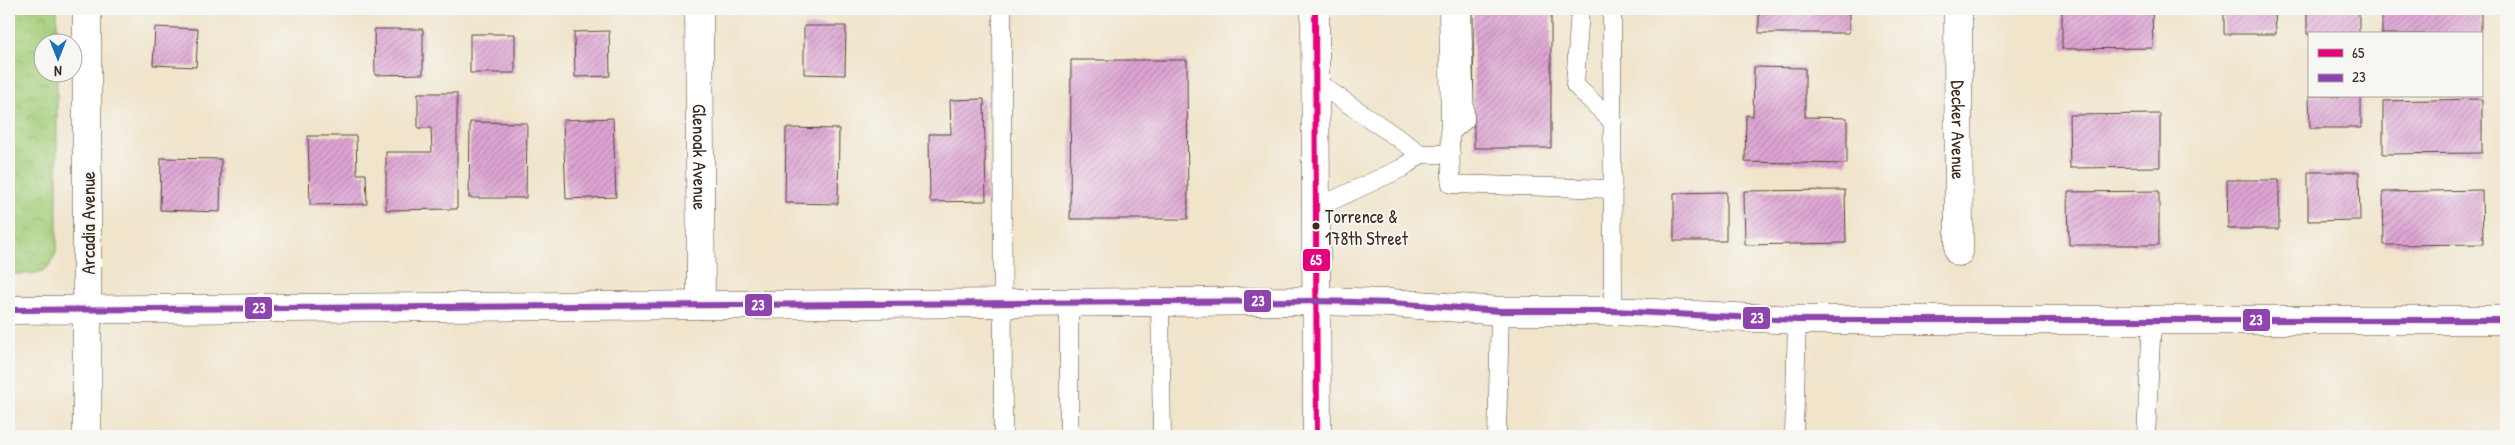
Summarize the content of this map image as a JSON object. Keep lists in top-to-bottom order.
{
  "streets": {
    "street": ["Decker Avenue", "Glenoak Avenue", "Arcadia Avenue"]
  },
  "places": ["Torrence & 178th Street"],
  "lines": ["transit line 65", "transit line 23"],
  "legend": ["65", "23"],
  "north": "bottom"
}
